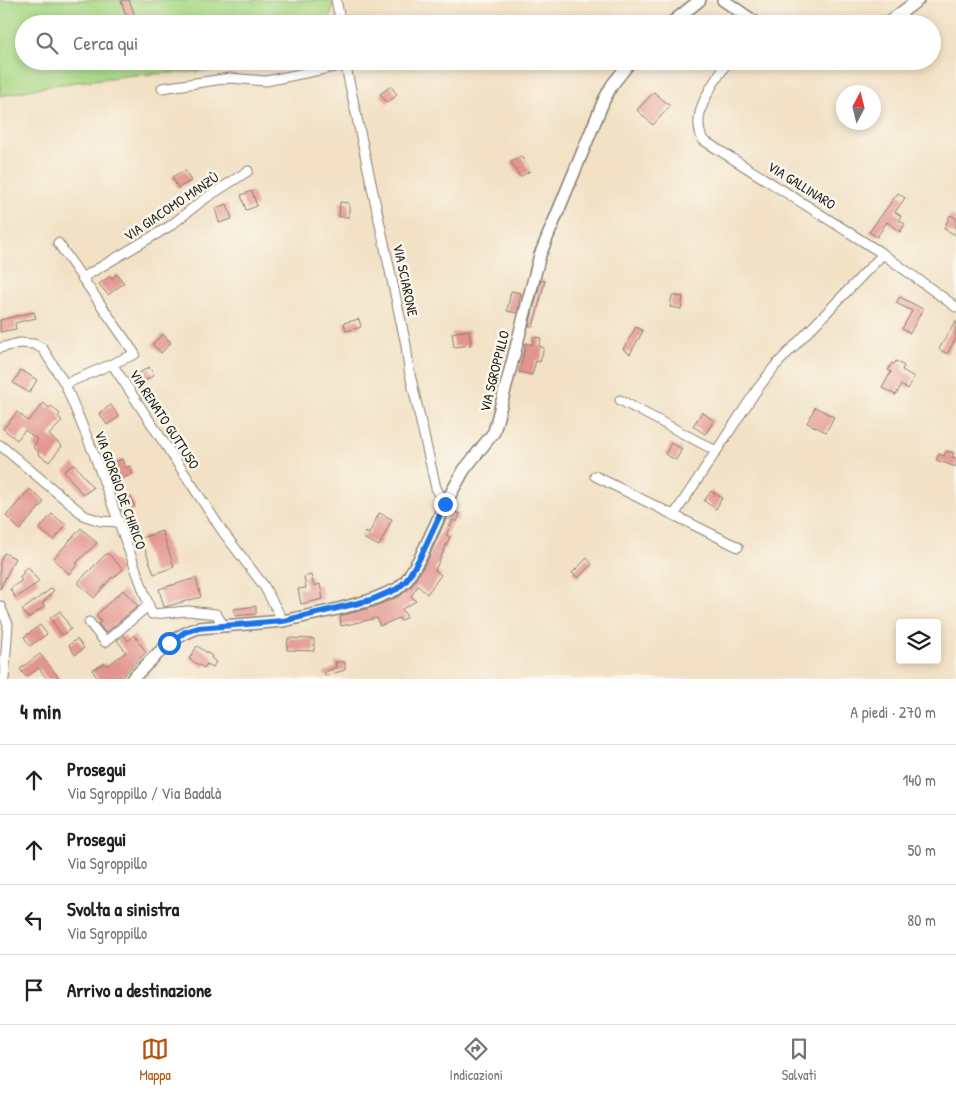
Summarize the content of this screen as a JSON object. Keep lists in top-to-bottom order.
{
  "streets": {
    "main road": ["VIA SGROPPILLO"],
    "street": [
      "VIA GALLINARO",
      "VIA GIACOMO MANZÙ",
      "VIA SCIARONE",
      "VIA RENATO GUTTUSO",
      "VIA GIORGIO DE CHIRICO"
    ]
  },
  "crossings": [
    ["VIA GIACOMO MANZÙ", "VIA RENATO GUTTUSO"],
    ["VIA SCIARONE", "VIA SGROPPILLO"],
    ["VIA SGROPPILLO", "VIA RENATO GUTTUSO"]
  ],
  "north": "top",
  "page": {
    "search": "Cerca qui",
    "heading": ["4 min", "A piedi · 270 m"],
    "list": [
      ["Prosegui", "Via Sgroppillo / Via Badalà", "140 m"],
      ["Prosegui", "Via Sgroppillo", "50 m"],
      ["Svolta a sinistra", "Via Sgroppillo", "80 m"],
      "Arrivo a destinazione"
    ],
    "nav": ["Mappa", "Indicazioni", "Salvati"]
  }
}
